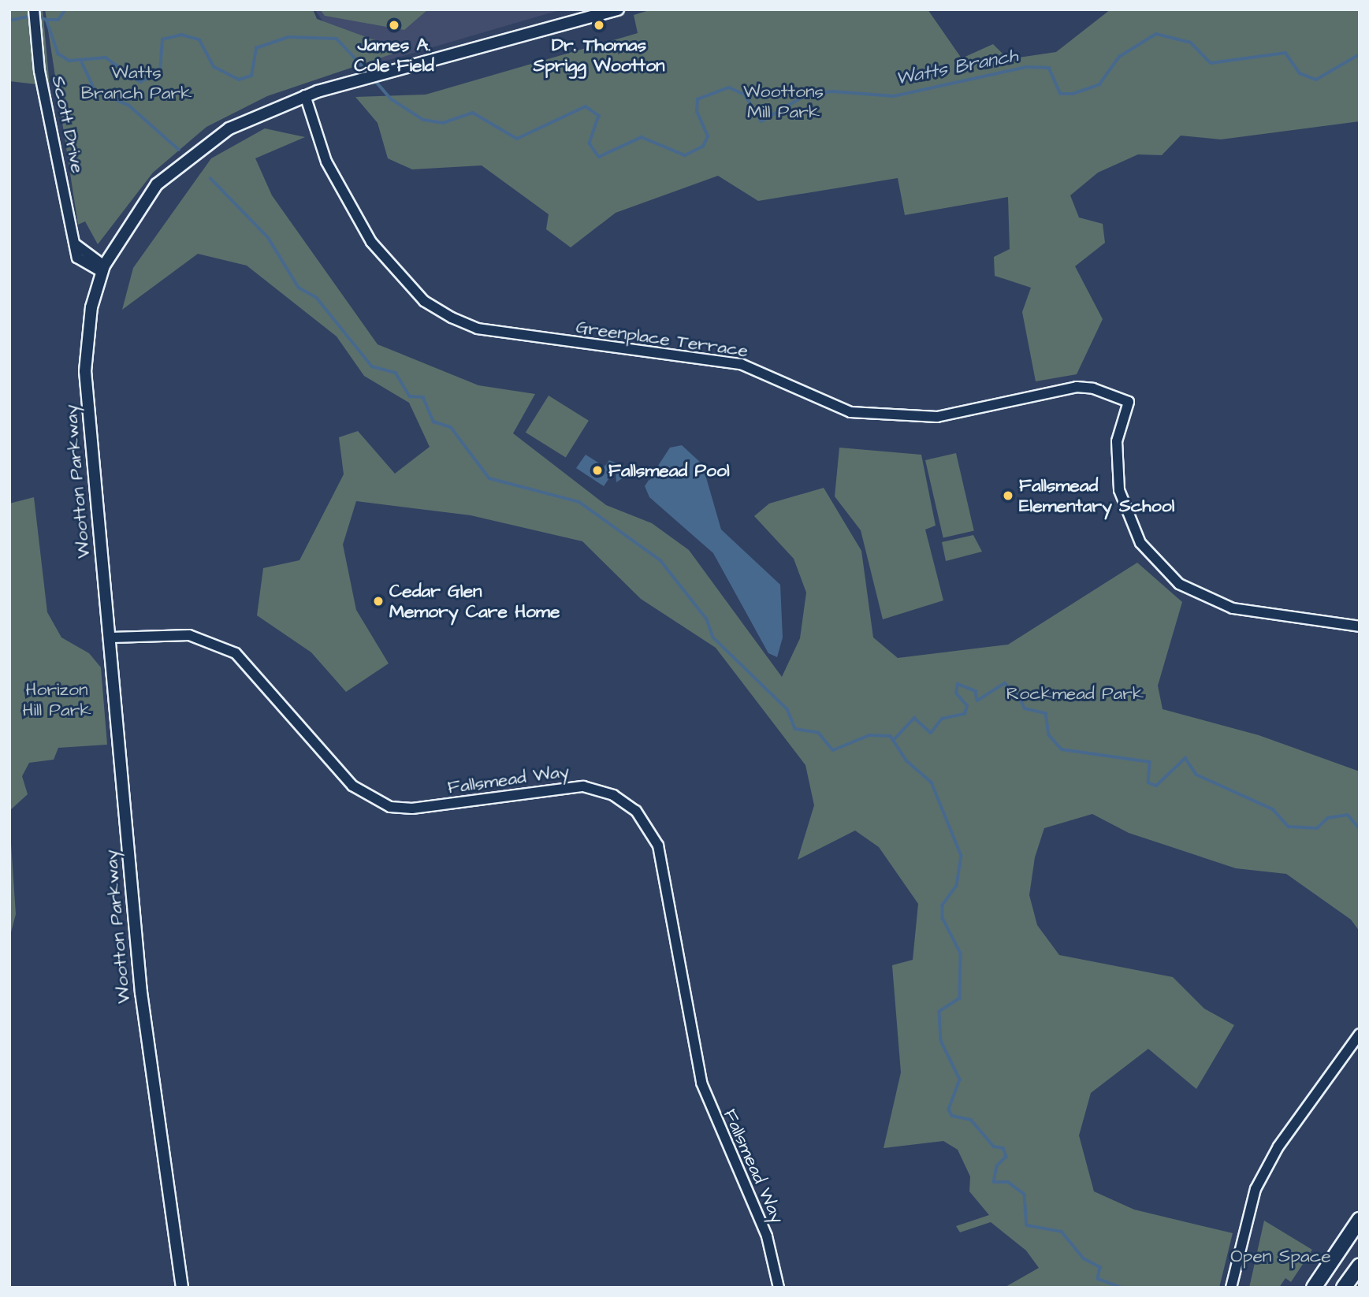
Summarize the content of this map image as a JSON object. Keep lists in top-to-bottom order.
{
  "streets": {
    "main road": ["Wootton Parkway"],
    "street": ["Scott Drive", "Greenplace Terrace", "Fallsmead Way"]
  },
  "crossings": [
    ["Scott Drive", "Wootton Parkway"],
    ["Greenplace Terrace", "Wootton Parkway"],
    ["Wootton Parkway", "Fallsmead Way"]
  ],
  "water": ["Watts Branch"],
  "parks": [
    "Watts Branch Park",
    "Woottons Mill Park",
    "Horizon Hill Park",
    "Rockmead Park",
    "Open Space"
  ],
  "places": [
    "James A. Cole Field",
    "Dr. Thomas Sprigg Wootton",
    "Fallsmead Pool",
    "Fallsmead Elementary School",
    "Cedar Glen Memory Care Home"
  ]
}
